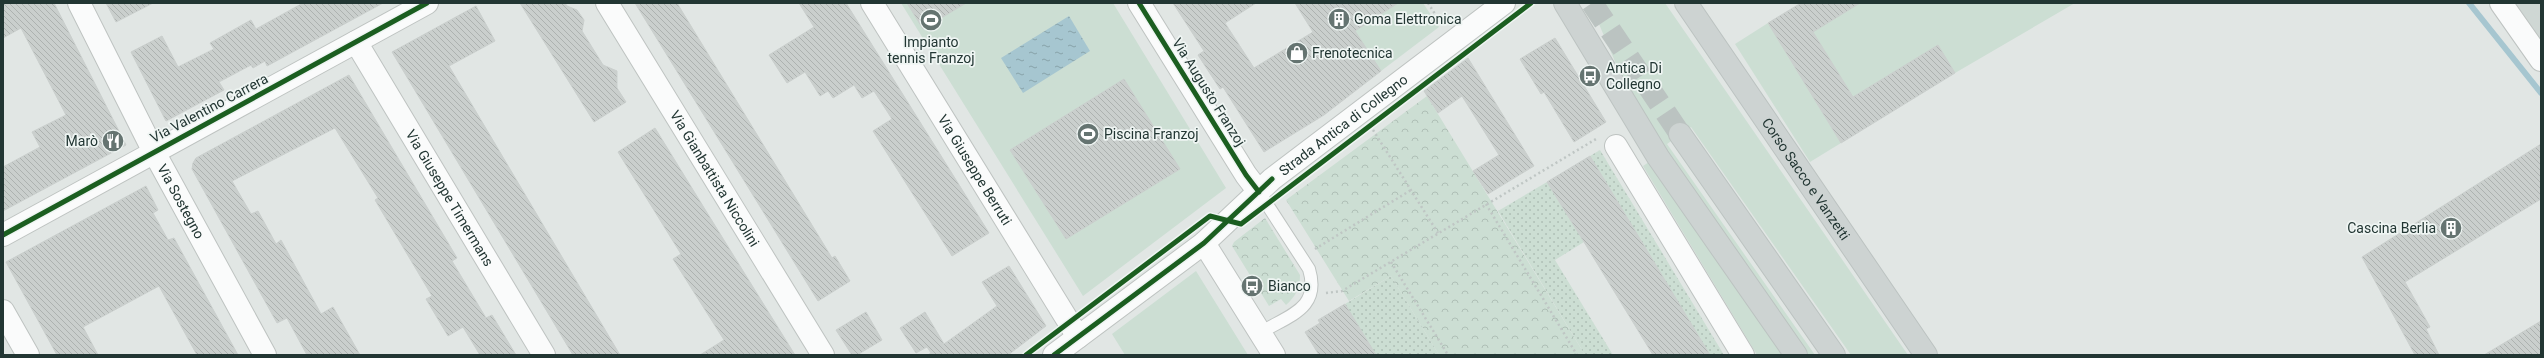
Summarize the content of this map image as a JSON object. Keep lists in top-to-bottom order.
{
  "streets": {
    "main road": ["Corso Sacco e Vanzetti"],
    "street": [
      "Via Augusto Franzoj",
      "Via Valentino Carrera",
      "Strada Antica di Collegno",
      "Via Giuseppe Berruti",
      "Via Gianbattista Niccolini",
      "Via Giuseppe Timermans",
      "Via Sostegno"
    ]
  },
  "crossings": [
    ["Via Augusto Franzoj", "Strada Antica di Collegno"],
    ["Via Valentino Carrera", "Via Giuseppe Timermans"],
    ["Via Valentino Carrera", "Via Sostegno"],
    ["Strada Antica di Collegno", "Via Giuseppe Berruti"]
  ],
  "places": {
    "building": ["Goma Elettronica", "Cascina Berlia"],
    "sports": ["Impianto tennis Franzoj", "Piscina Franzoj"],
    "shop": ["Frenotecnica"],
    "bus stop": ["Antica Di Collegno", "Bianco"],
    "restaurant": ["Marò"]
  }
}
